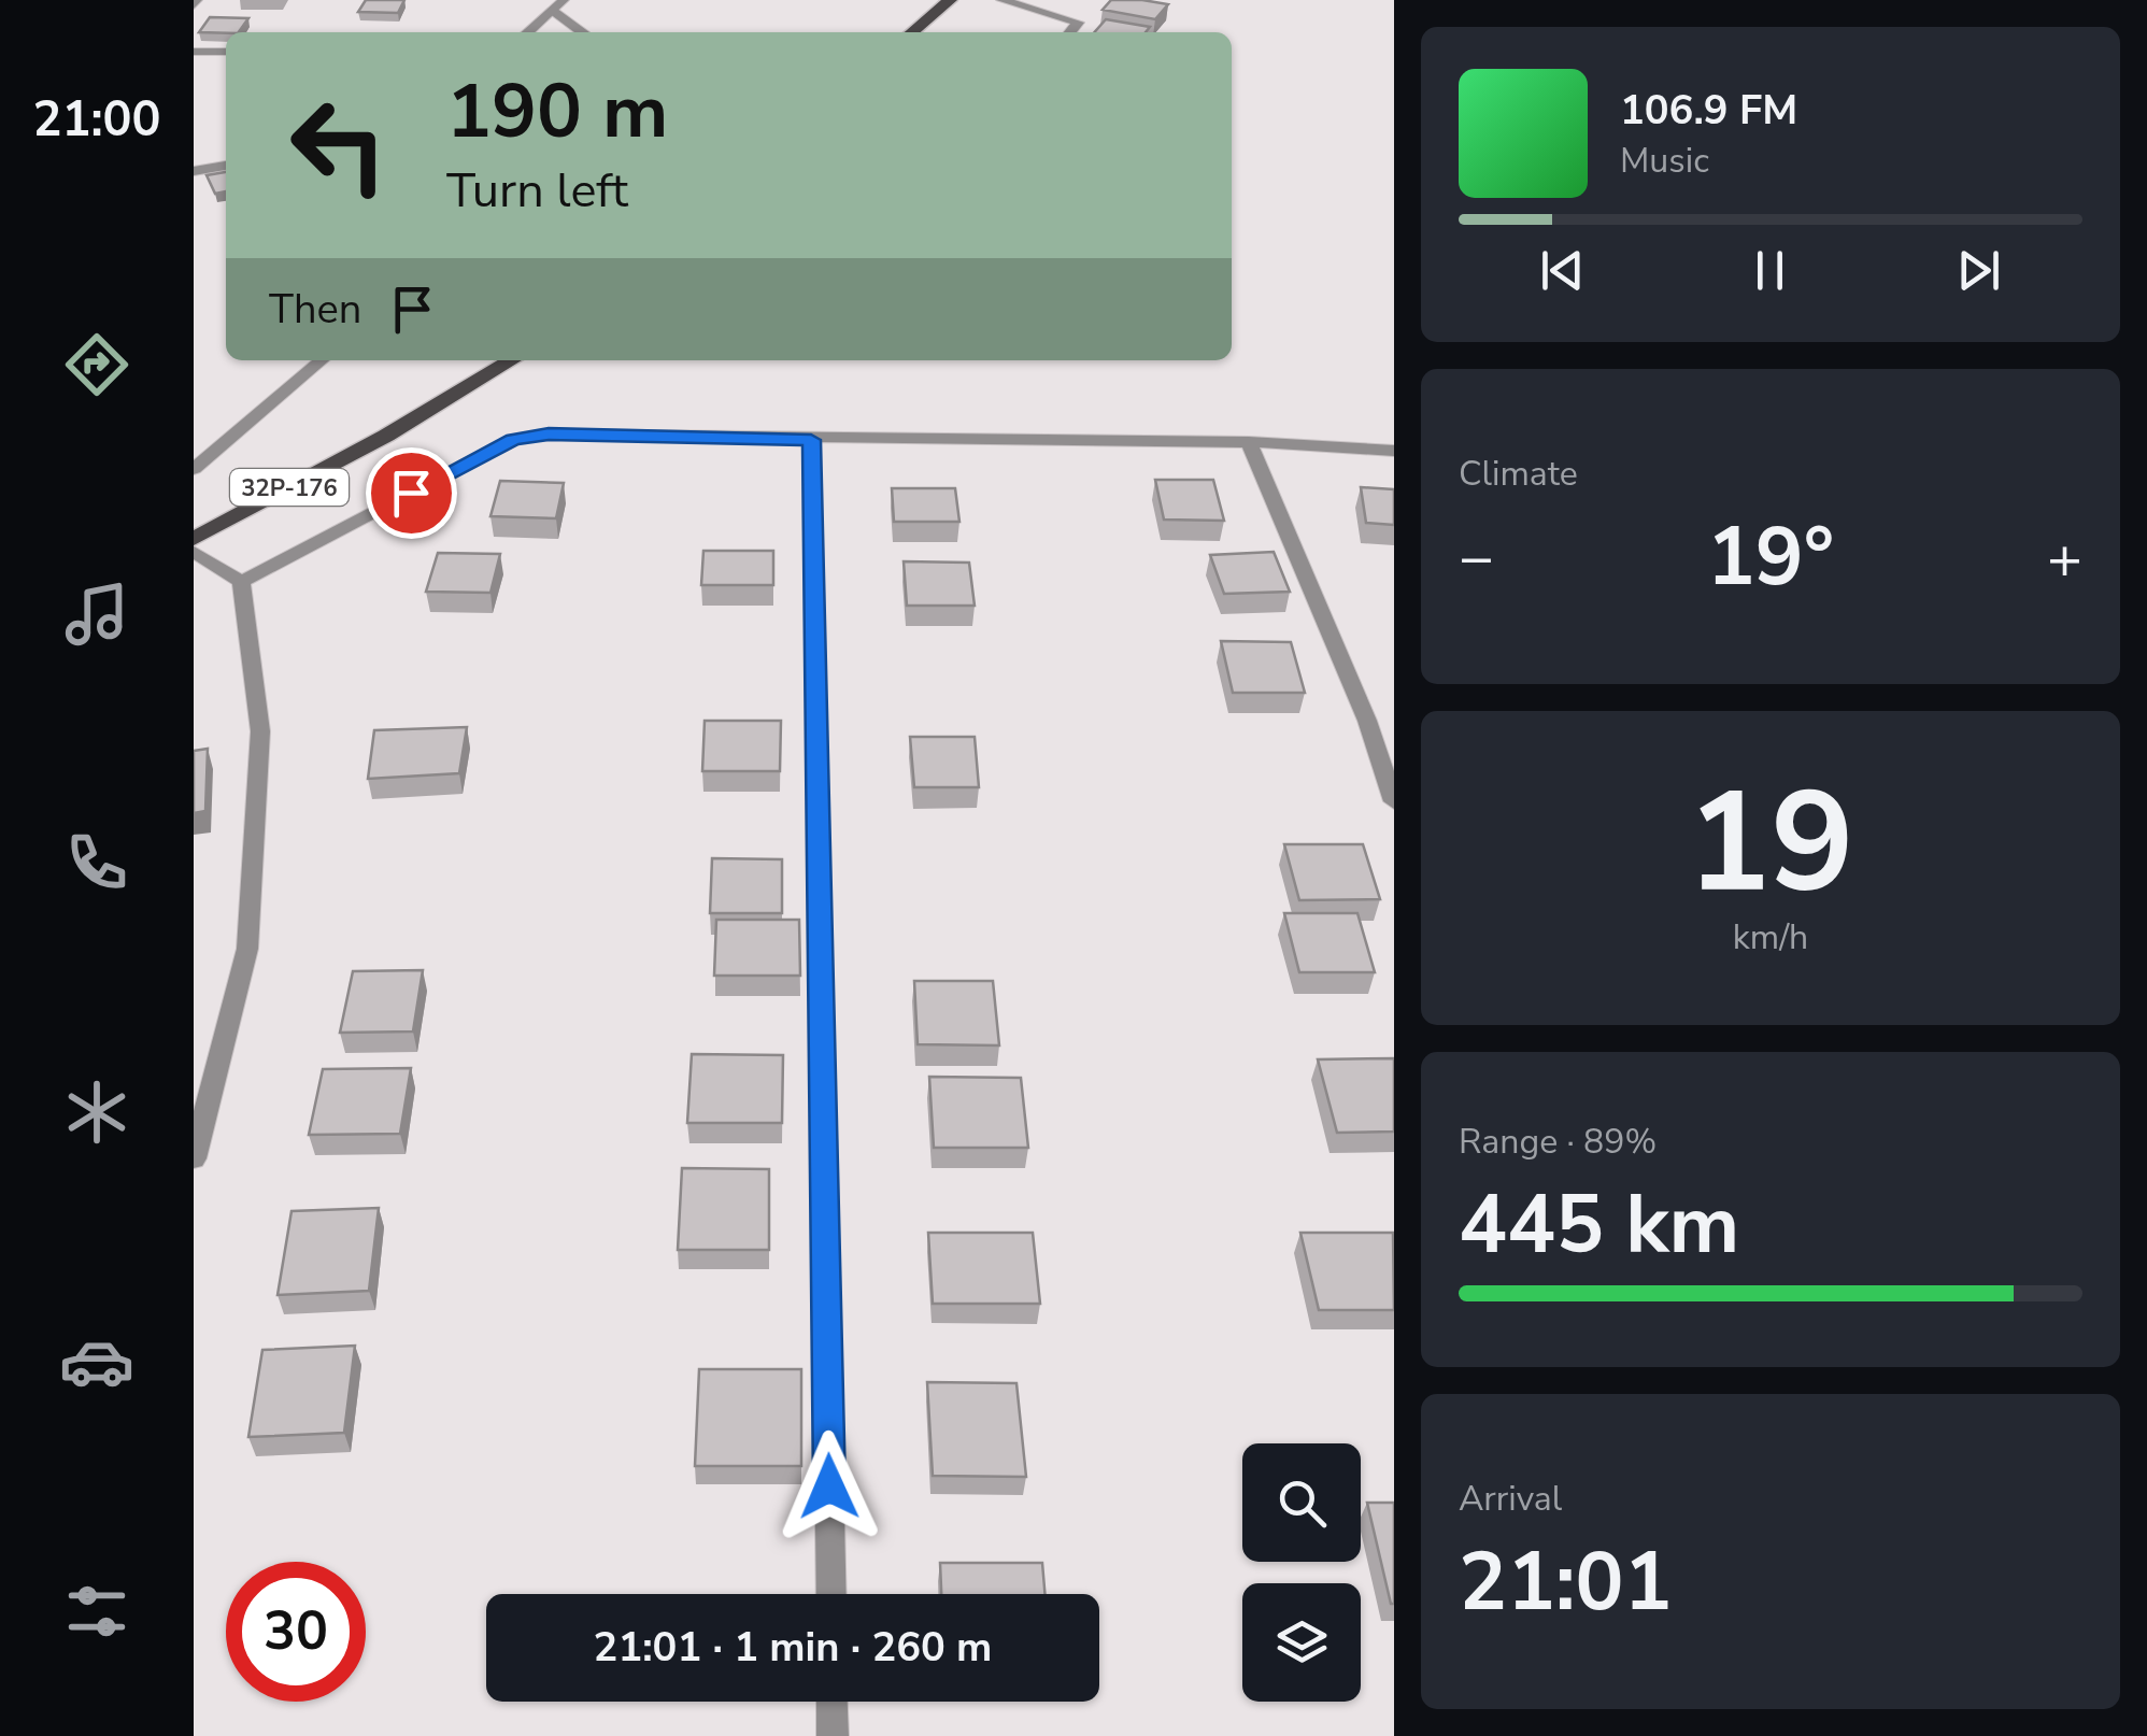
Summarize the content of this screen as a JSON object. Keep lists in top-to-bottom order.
{
  "streets": {
    "main road": ["32Р-176"]
  },
  "page": {
    "tabs": "21:00",
    "turn": ["190 m", "Turn left"],
    "song": ["106.9 FM", "Music"],
    "then": "Then",
    "tile": [
      "Climate",
      ["19", "km/h"],
      ["Range · 89%", "445 km"],
      ["Arrival", "21:01"]
    ],
    "heat": ["−", "19°", "+"],
    "limit": "30",
    "trip": "21:01 · 1 min · 260 m"
  }
}
